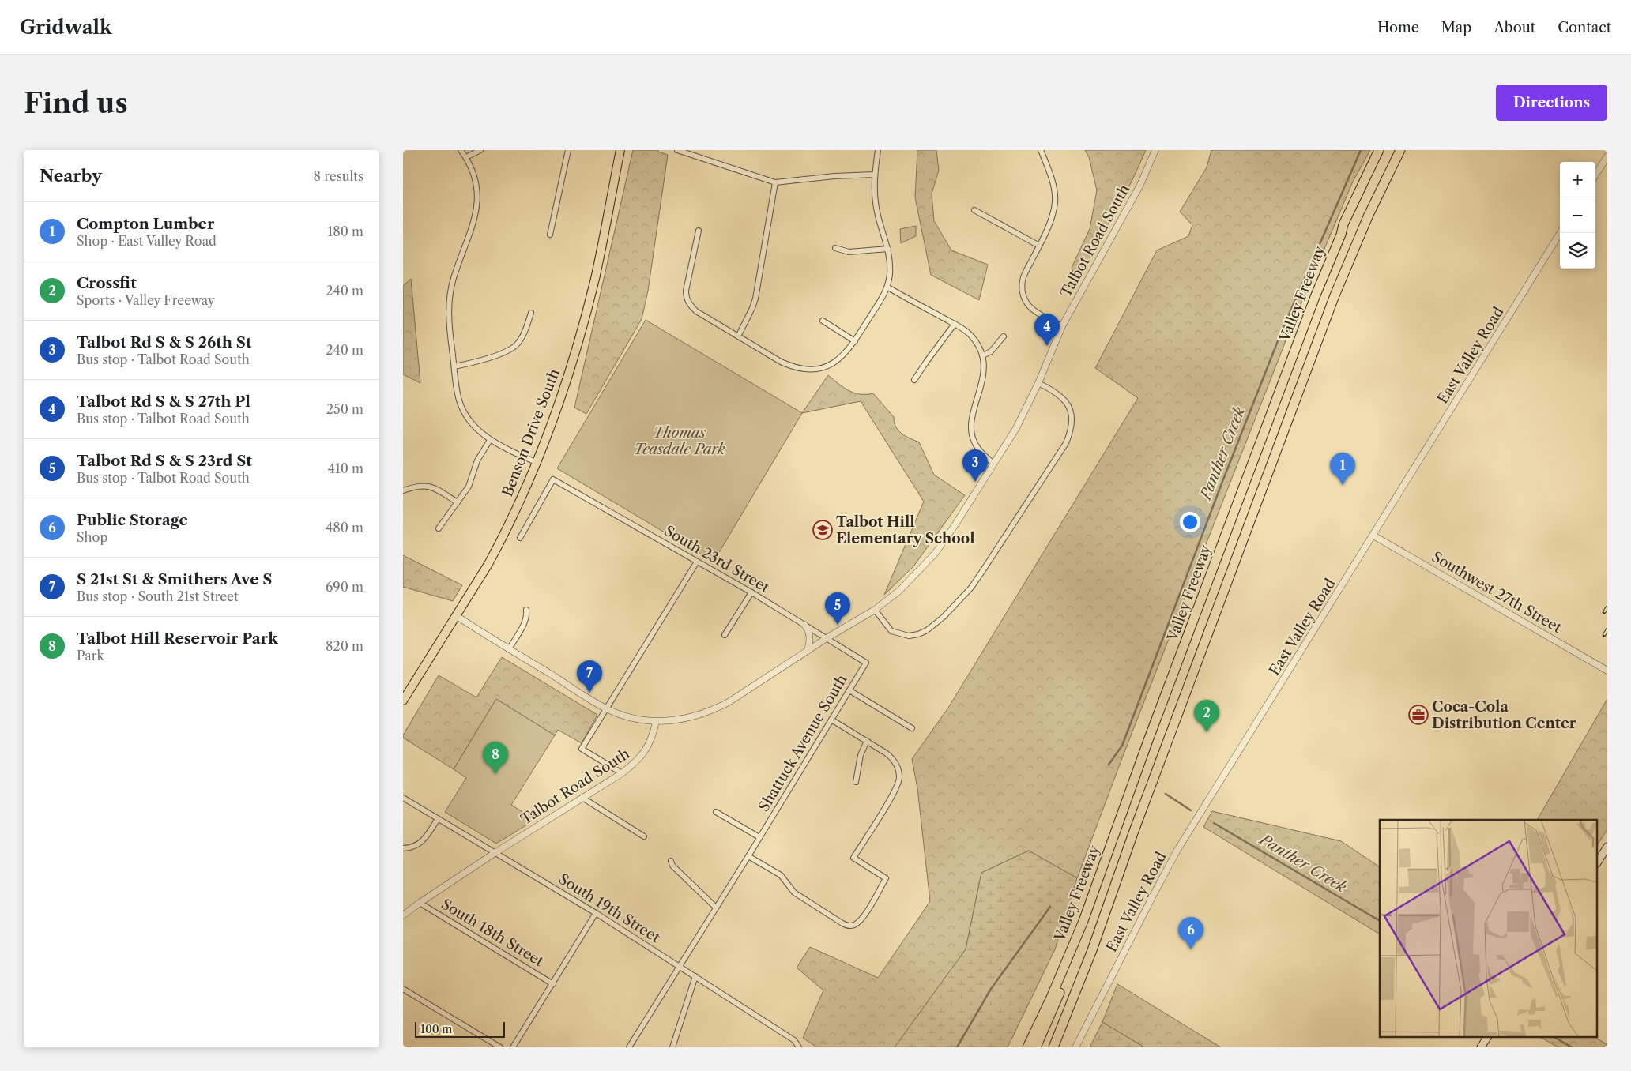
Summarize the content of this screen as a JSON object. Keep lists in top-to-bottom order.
{
  "streets": {
    "highway": ["Valley Freeway"],
    "main road": ["Benson Drive South"],
    "street": [
      "Talbot Road South",
      "East Valley Road",
      "South 23rd Street",
      "Southwest 27th Street",
      "Shattuck Avenue South",
      "South 19th Street",
      "South 18th Street"
    ]
  },
  "crossings": [
    ["Talbot Road South", "South 23rd Street"],
    ["Talbot Road South", "South 19th Street"],
    ["Talbot Road South", "South 18th Street"],
    ["East Valley Road", "Southwest 27th Street"],
    ["South 23rd Street", "Shattuck Avenue South"],
    ["Shattuck Avenue South", "South 19th Street"]
  ],
  "water": ["Panther Creek"],
  "parks": ["Thomas Teasdale Park"],
  "places": {
    "school or university": ["Talbot Hill Elementary School"],
    "office": ["Coca-Cola Distribution Center"]
  },
  "scale_bar": "100 m",
  "page": {
    "header": "Gridwalk",
    "nav": [
      "Home",
      "Map",
      "About",
      "Contact"
    ],
    "buttons": "Directions",
    "title": "Find us",
    "heading": ["Nearby", "8 results"],
    "map_buttons": ["+", "−"],
    "list": [
      {
        "mark": "1",
        "name": "Compton Lumber",
        "note": "Shop · East Valley Road",
        "value": "180 m"
      },
      {
        "mark": "2",
        "name": "Crossfit",
        "note": "Sports · Valley Freeway",
        "value": "240 m"
      },
      {
        "mark": "3",
        "name": "Talbot Rd S & S 26th St",
        "note": "Bus stop · Talbot Road South",
        "value": "240 m"
      },
      {
        "mark": "4",
        "name": "Talbot Rd S & S 27th Pl",
        "note": "Bus stop · Talbot Road South",
        "value": "250 m"
      },
      {
        "mark": "5",
        "name": "Talbot Rd S & S 23rd St",
        "note": "Bus stop · Talbot Road South",
        "value": "410 m"
      },
      {
        "mark": "6",
        "name": "Public Storage",
        "note": "Shop",
        "value": "480 m"
      },
      {
        "mark": "7",
        "name": "S 21st St & Smithers Ave S",
        "note": "Bus stop · South 21st Street",
        "value": "690 m"
      },
      {
        "mark": "8",
        "name": "Talbot Hill Reservoir Park",
        "note": "Park",
        "value": "820 m"
      }
    ],
    "pins": [
      "4",
      "3",
      "1",
      "5",
      "7",
      "2",
      "8",
      "6"
    ],
    "scale": "100 m"
  }
}
